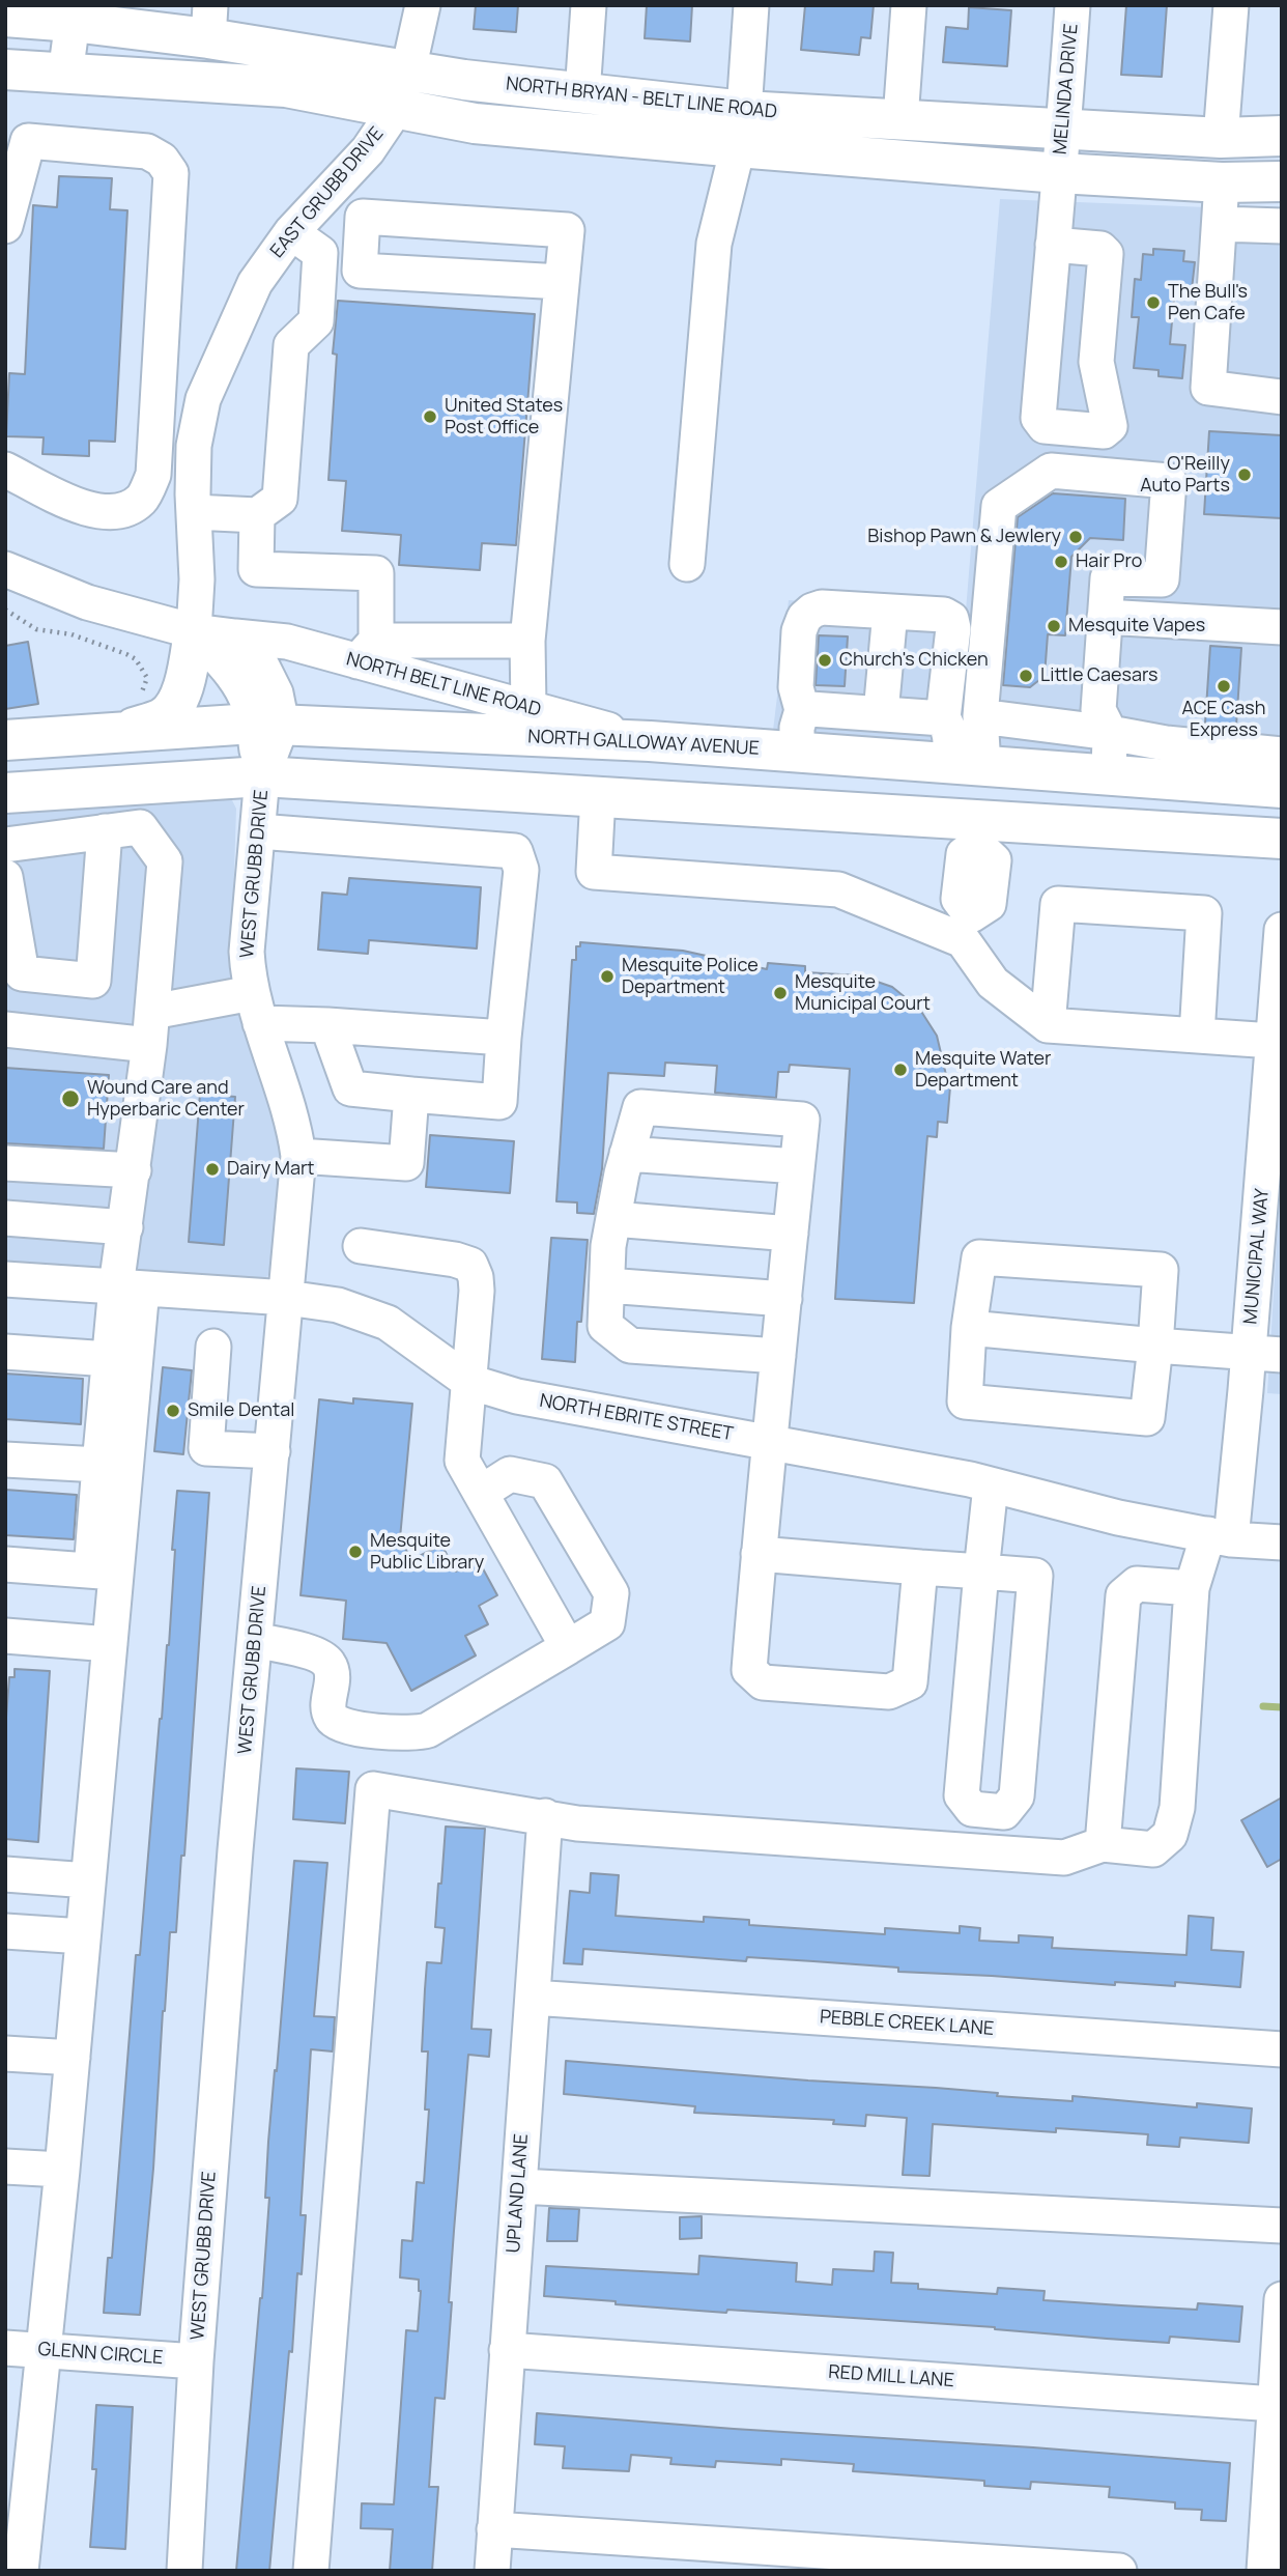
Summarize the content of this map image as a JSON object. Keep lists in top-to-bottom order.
{
  "streets": {
    "main road": ["NORTH BRYAN - BELT LINE ROAD", "NORTH GALLOWAY AVENUE"],
    "street": [
      "MELINDA DRIVE",
      "EAST GRUBB DRIVE",
      "NORTH BELT LINE ROAD",
      "WEST GRUBB DRIVE",
      "MUNICIPAL WAY",
      "NORTH EBRITE STREET",
      "PEBBLE CREEK LANE",
      "UPLAND LANE",
      "GLENN CIRCLE",
      "RED MILL LANE"
    ]
  },
  "crossings": [
    ["MELINDA DRIVE", "NORTH BRYAN - BELT LINE ROAD"],
    ["NORTH BRYAN - BELT LINE ROAD", "EAST GRUBB DRIVE"],
    ["NORTH BELT LINE ROAD", "NORTH GALLOWAY AVENUE"],
    ["NORTH GALLOWAY AVENUE", "WEST GRUBB DRIVE"],
    ["WEST GRUBB DRIVE", "NORTH EBRITE STREET"],
    ["WEST GRUBB DRIVE", "GLENN CIRCLE"],
    ["MUNICIPAL WAY", "NORTH EBRITE STREET"],
    ["PEBBLE CREEK LANE", "UPLAND LANE"],
    ["UPLAND LANE", "RED MILL LANE"]
  ],
  "places": [
    "The Bull's Pen Cafe",
    "United States Post Office",
    "O'Reilly Auto Parts",
    "Bishop Pawn & Jewlery",
    "Hair Pro",
    "Mesquite Vapes",
    "Church's Chicken",
    "Little Caesars",
    "ACE Cash Express",
    "Mesquite Police Department",
    "Mesquite Municipal Court",
    "Mesquite Water Department",
    "Wound Care and Hyperbaric Center",
    "Dairy Mart",
    "Smile Dental",
    "Mesquite Public Library"
  ]
}
